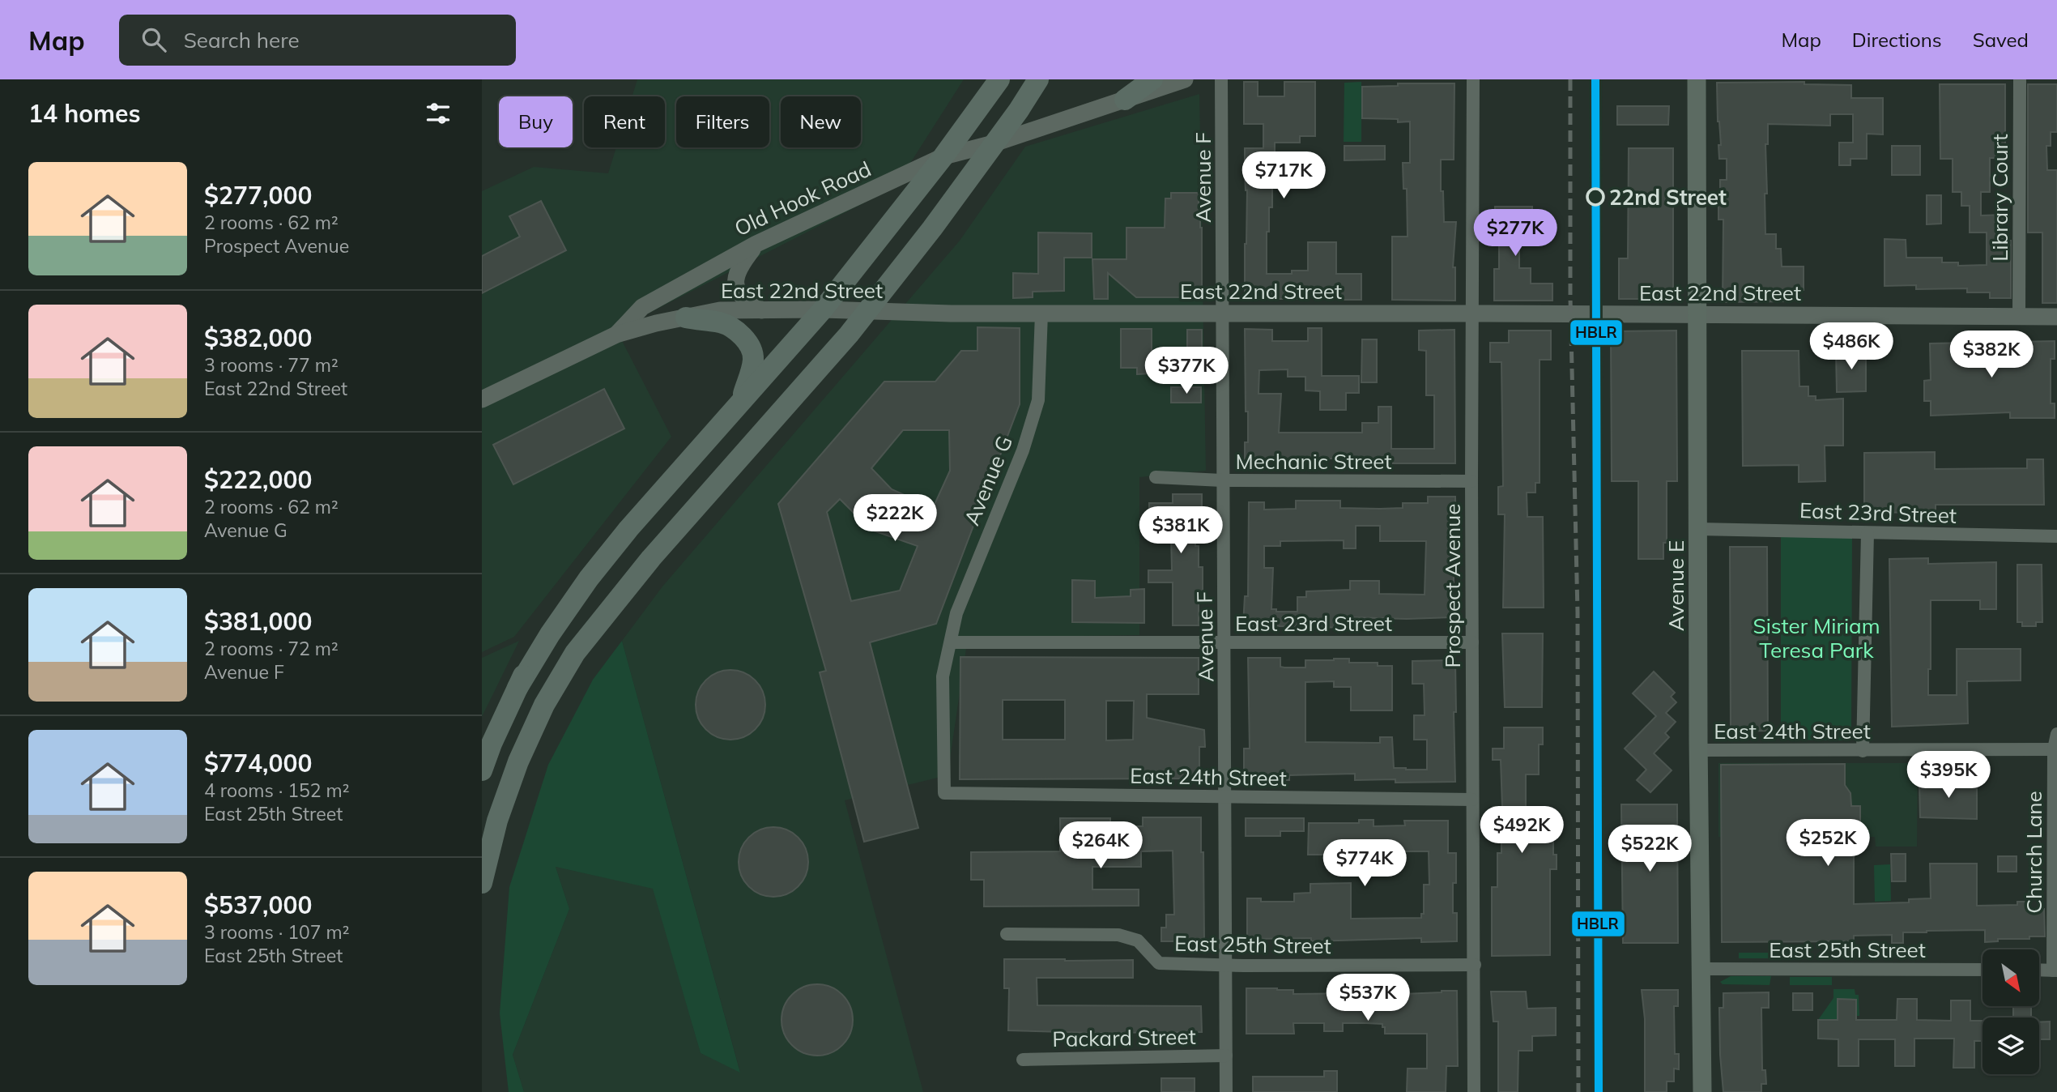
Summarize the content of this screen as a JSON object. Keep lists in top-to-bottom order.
{
  "streets": {
    "main road": ["Avenue E"],
    "street": [
      "Avenue F",
      "Library Court",
      "Old Hook Road",
      "East 22nd Street",
      "Mechanic Street",
      "Avenue G",
      "East 23rd Street",
      "Prospect Avenue",
      "East 24th Street",
      "Church Lane",
      "East 25th Street",
      "Packard Street"
    ]
  },
  "crossings": [
    ["Avenue F", "East 22nd Street"],
    ["Avenue F", "Mechanic Street"],
    ["Avenue F", "East 23rd Street"],
    ["Avenue F", "East 24th Street"],
    ["Avenue F", "East 25th Street"],
    ["Avenue F", "Packard Street"],
    ["Library Court", "East 22nd Street"],
    ["Old Hook Road", "East 22nd Street"],
    ["East 22nd Street", "Avenue G"],
    ["East 22nd Street", "Prospect Avenue"],
    ["East 22nd Street", "Avenue E"],
    ["Mechanic Street", "Prospect Avenue"],
    ["Avenue G", "East 23rd Street"],
    ["Avenue G", "East 24th Street"],
    ["East 23rd Street", "Prospect Avenue"],
    ["East 23rd Street", "Avenue E"],
    ["Prospect Avenue", "East 24th Street"],
    ["Prospect Avenue", "East 25th Street"],
    ["Avenue E", "East 24th Street"],
    ["Avenue E", "East 25th Street"],
    ["East 24th Street", "Church Lane"]
  ],
  "parks": ["Sister Miriam Teresa Park"],
  "places": ["22nd Street"],
  "lines": ["transit line HBLR"],
  "north": "bottom right",
  "page": {
    "header": "Map",
    "search": "Search here",
    "nav": ["Map", "Directions", "Saved"],
    "heading": "14 homes",
    "chip": [
      "Buy",
      "Rent",
      "Filters",
      "New"
    ],
    "list": [
      {
        "name": "$277,000",
        "note": "2 rooms · 62 m² · Prospect Avenue"
      },
      {
        "name": "$382,000",
        "note": "3 rooms · 77 m² · East 22nd Street"
      },
      {
        "name": "$222,000",
        "note": "2 rooms · 62 m² · Avenue G"
      },
      {
        "name": "$381,000",
        "note": "2 rooms · 72 m² · Avenue F"
      },
      {
        "name": "$774,000",
        "note": "4 rooms · 152 m² · East 25th Street"
      },
      {
        "name": "$537,000",
        "note": "3 rooms · 107 m² · East 25th Street"
      }
    ],
    "price": [
      "$717K",
      "$277K",
      "$486K",
      "$382K",
      "$377K",
      "$222K",
      "$381K",
      "$395K",
      "$492K",
      "$252K",
      "$264K",
      "$522K",
      "$774K",
      "$537K"
    ]
  }
}
